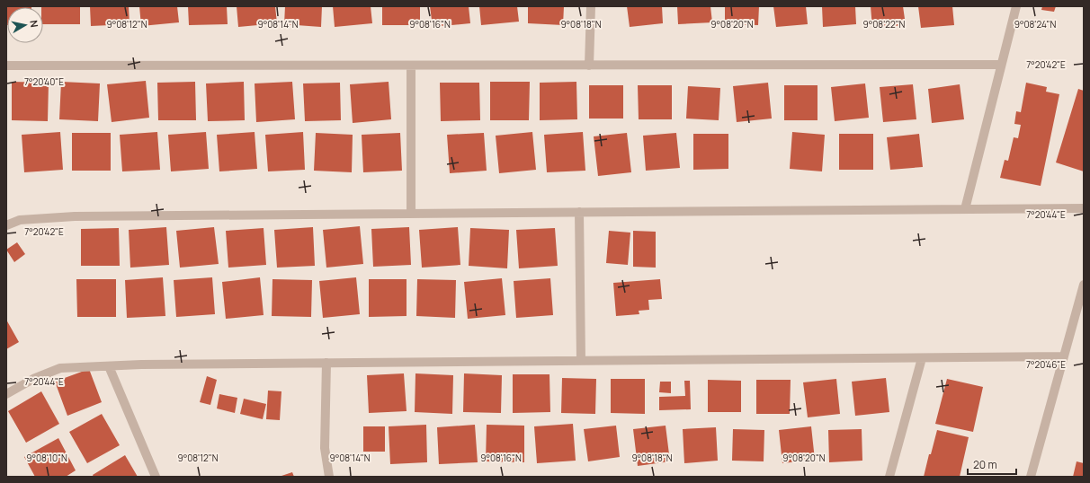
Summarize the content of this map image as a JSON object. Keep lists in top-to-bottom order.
{
  "scale_bar": "20 m",
  "north": "right",
  "coordinates": [
    "9°08'24\"N",
    "9°08'12\"N",
    "9°08'14\"N",
    "9°08'16\"N",
    "9°08'18\"N",
    "9°08'20\"N",
    "9°08'22\"N",
    "7°20'42\"E",
    "7°20'40\"E",
    "7°20'44\"E",
    "7°20'46\"E",
    "9°08'10\"N"
  ]
}
